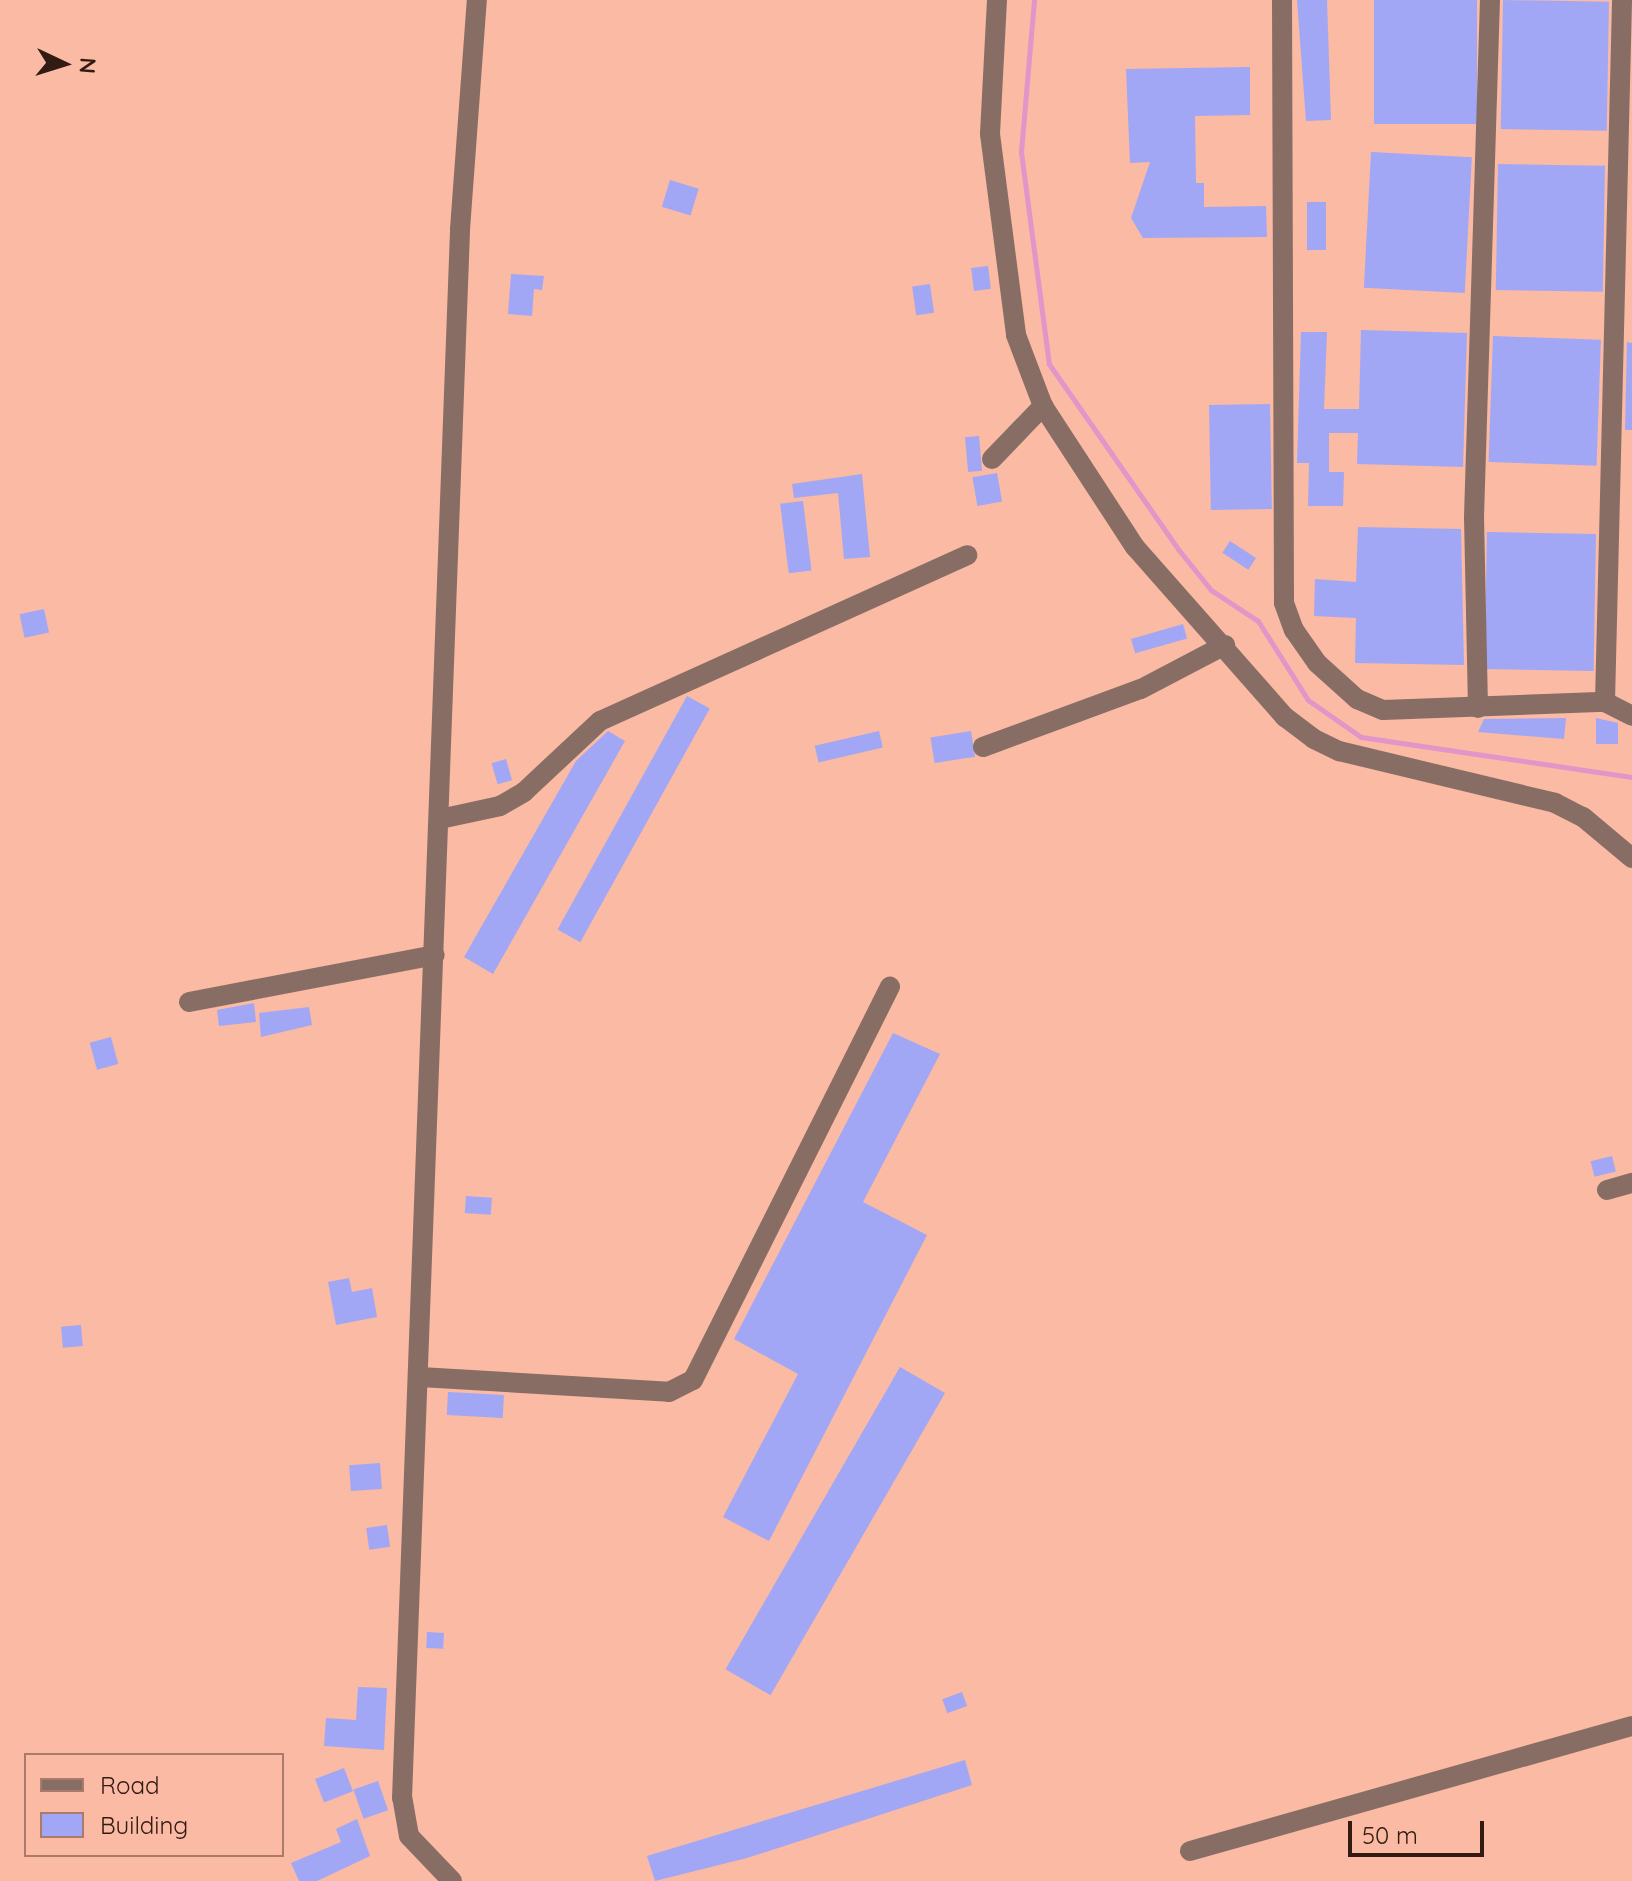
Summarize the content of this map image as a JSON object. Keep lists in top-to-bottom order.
{
  "legend": ["Road", "Building"],
  "scale_bar": "50 m",
  "north": "right"
}
